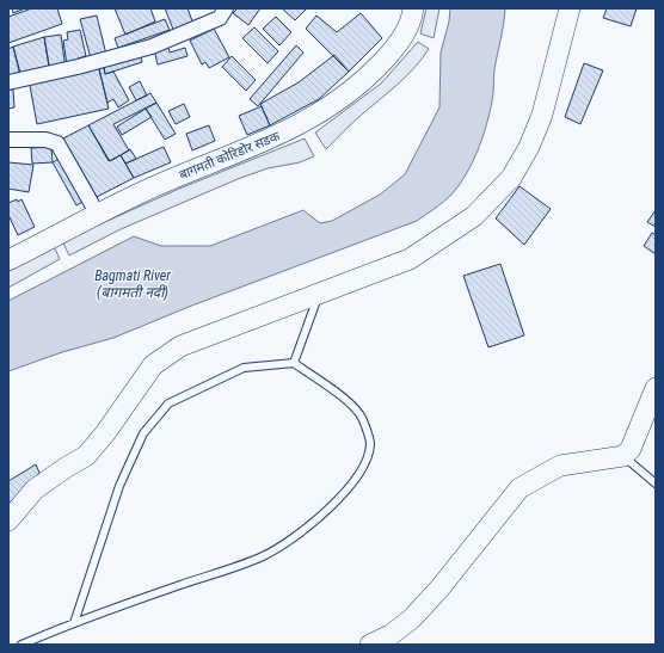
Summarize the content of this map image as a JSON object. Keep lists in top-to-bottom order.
{
  "streets": {
    "main road": ["बागमती कोरिडोर सडक"]
  },
  "water": ["Bagmati River (बागमती नदी)"]
}
